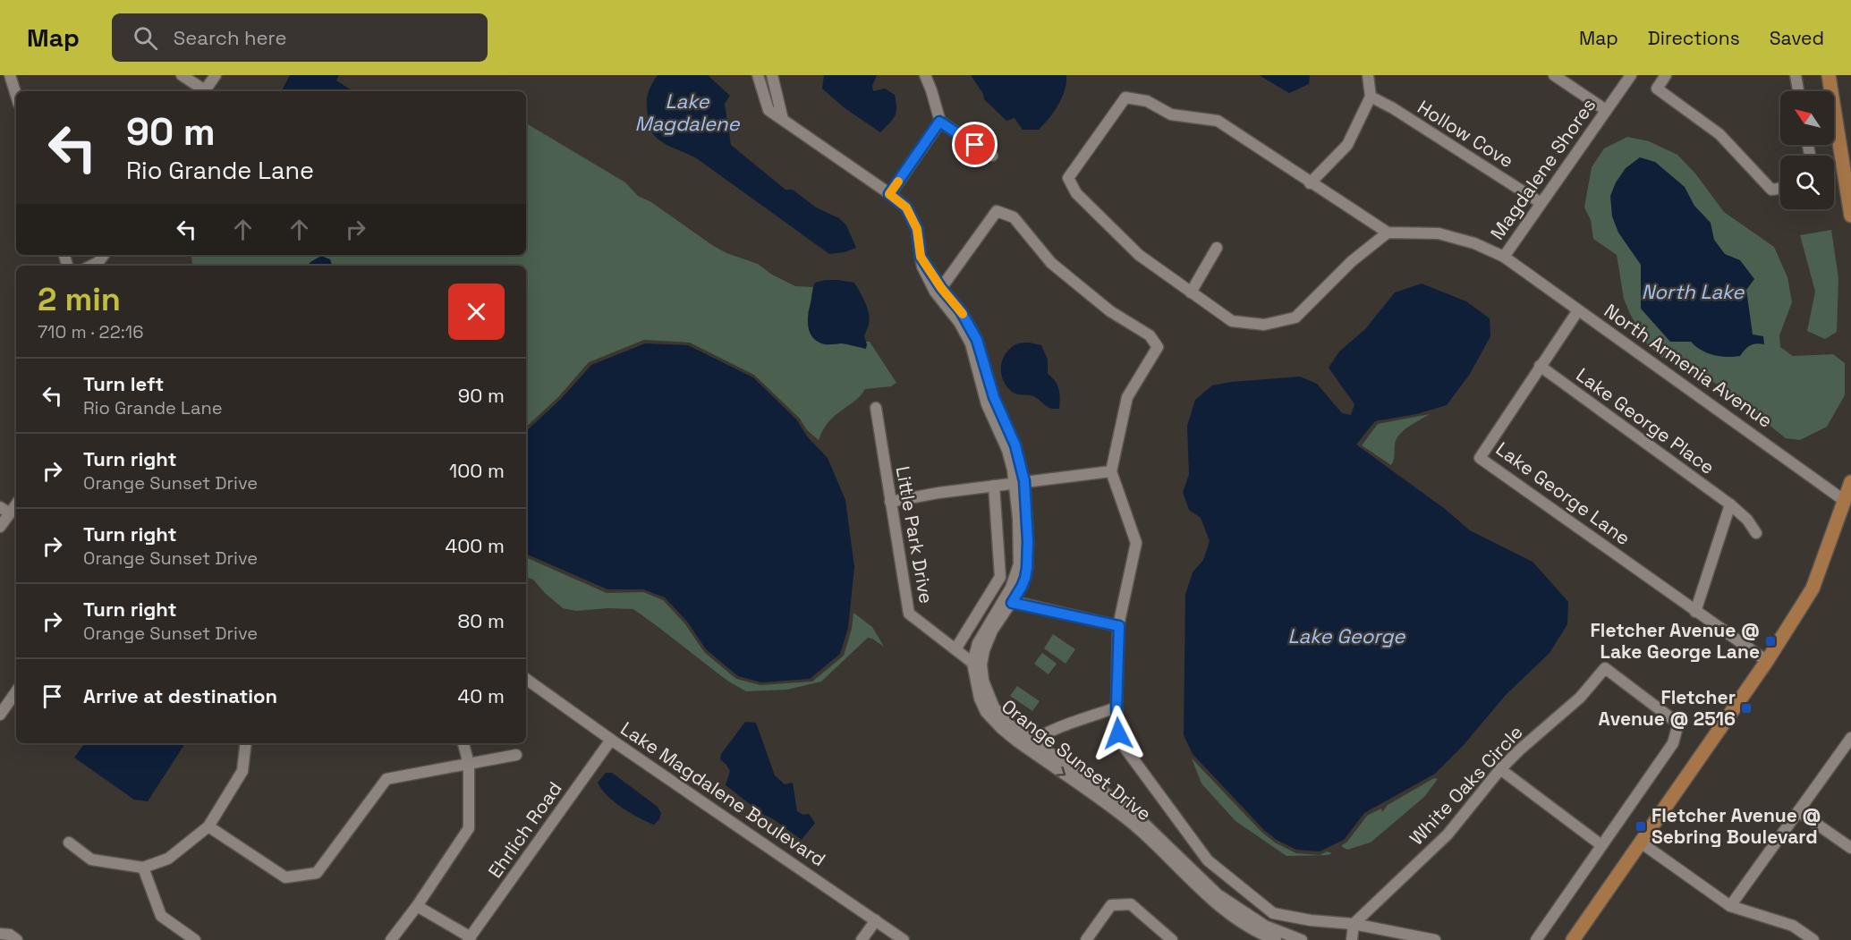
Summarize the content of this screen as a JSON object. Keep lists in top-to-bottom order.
{
  "streets": {
    "street": [
      "Hollow Cove",
      "Magdalene Shores",
      "North Armenia Avenue",
      "Lake George Place",
      "Lake George Lane",
      "Little Park Drive",
      "Orange Sunset Drive",
      "White Oaks Circle",
      "Lake Magdalene Boulevard",
      "Ehrlich Road"
    ]
  },
  "crossings": [
    ["Hollow Cove", "Magdalene Shores"],
    ["Magdalene Shores", "North Armenia Avenue"],
    ["North Armenia Avenue", "Lake George Lane"],
    ["Lake George Place", "Lake George Lane"],
    ["Little Park Drive", "Orange Sunset Drive"],
    ["Lake Magdalene Boulevard", "Ehrlich Road"]
  ],
  "water": ["Lake Magdalene", "North Lake", "Lake George"],
  "places": {
    "transit": ["Fletcher Avenue @ Lake George Lane", "Fletcher Avenue @ 2516", "Fletcher Avenue @ Sebring Boulevard"]
  },
  "north": "top left",
  "page": {
    "header": "Map",
    "search": "Search here",
    "nav": ["Map", "Directions", "Saved"],
    "turn": ["90 m", "Rio Grande Lane"],
    "heading": ["2 min", "710 m · 22:16"],
    "list": [
      {
        "name": "Turn left",
        "note": "Rio Grande Lane",
        "value": "90 m"
      },
      {
        "name": "Turn right",
        "note": "Orange Sunset Drive",
        "value": "100 m"
      },
      {
        "name": "Turn right",
        "note": "Orange Sunset Drive",
        "value": "400 m"
      },
      {
        "name": "Turn right",
        "note": "Orange Sunset Drive",
        "value": "80 m"
      },
      {
        "name": "Arrive at destination",
        "value": "40 m"
      }
    ]
  }
}
